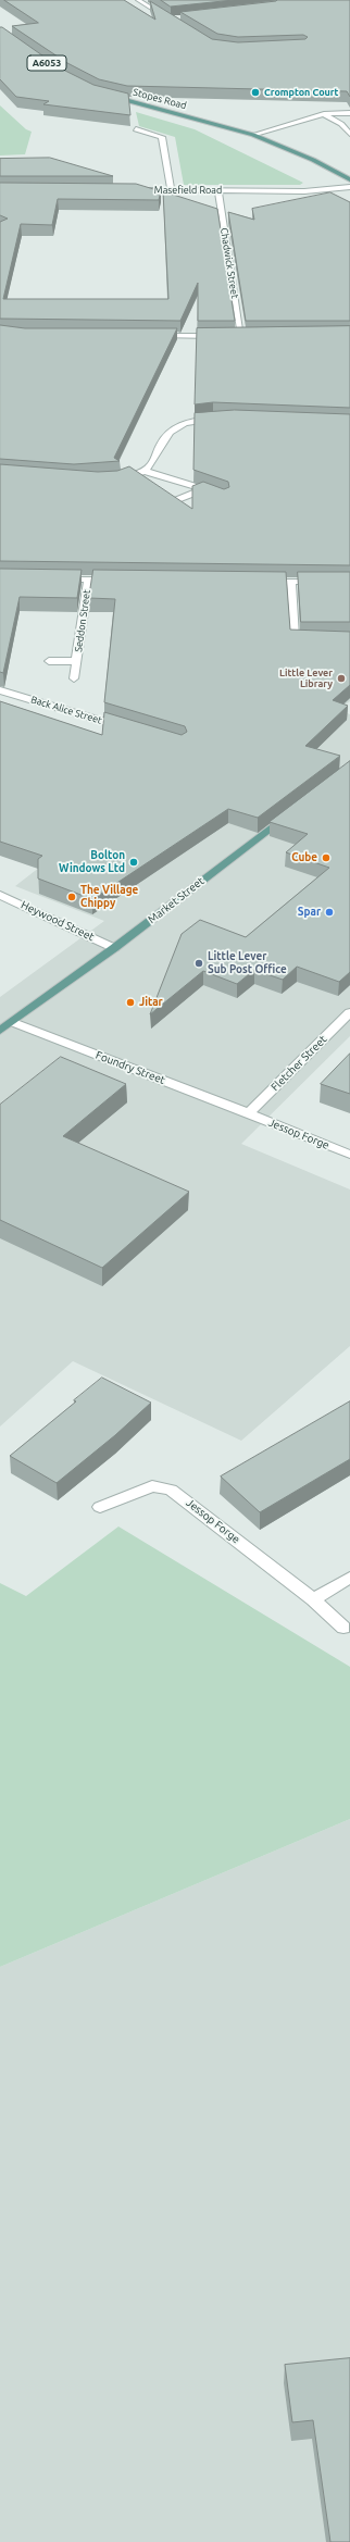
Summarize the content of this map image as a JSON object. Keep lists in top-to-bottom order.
{
  "streets": {
    "main road": ["Stopes Road", "Market Street"],
    "street": [
      "Masefield Road",
      "Chadwick Street",
      "Seddon Street",
      "Back Alice Street",
      "Heywood Street",
      "Fletcher Street",
      "Foundry Street",
      "Jessop Forge"
    ]
  },
  "crossings": [
    ["Masefield Road", "Chadwick Street"],
    ["Market Street", "Heywood Street"],
    ["Market Street", "Foundry Street"],
    ["Fletcher Street", "Foundry Street"],
    ["Fletcher Street", "Jessop Forge"],
    ["Foundry Street", "Jessop Forge"]
  ],
  "places": [
    "Crompton Court",
    "Little Lever Library",
    "Cube",
    "Bolton Windows Ltd",
    "The Village Chippy",
    "Spar",
    "Little Lever Sub Post Office",
    "Jitar"
  ]
}
